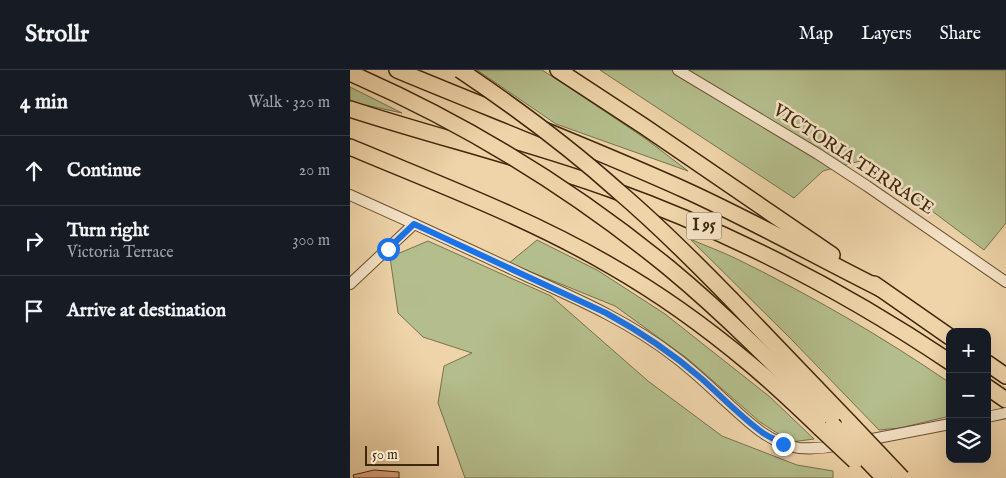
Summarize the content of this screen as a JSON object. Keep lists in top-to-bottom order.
{
  "streets": {
    "highway": ["I 95"],
    "street": ["VICTORIA TERRACE"]
  },
  "scale_bar": "50 m",
  "page": {
    "header": "Strollr",
    "nav": ["Map", "Layers", "Share"],
    "heading": ["4 min", "Walk · 320 m"],
    "list": [
      ["Continue", "20 m"],
      ["Turn right", "Victoria Terrace", "300 m"],
      "Arrive at destination"
    ],
    "map_buttons": ["+", "−"],
    "scale": "50 m"
  }
}
